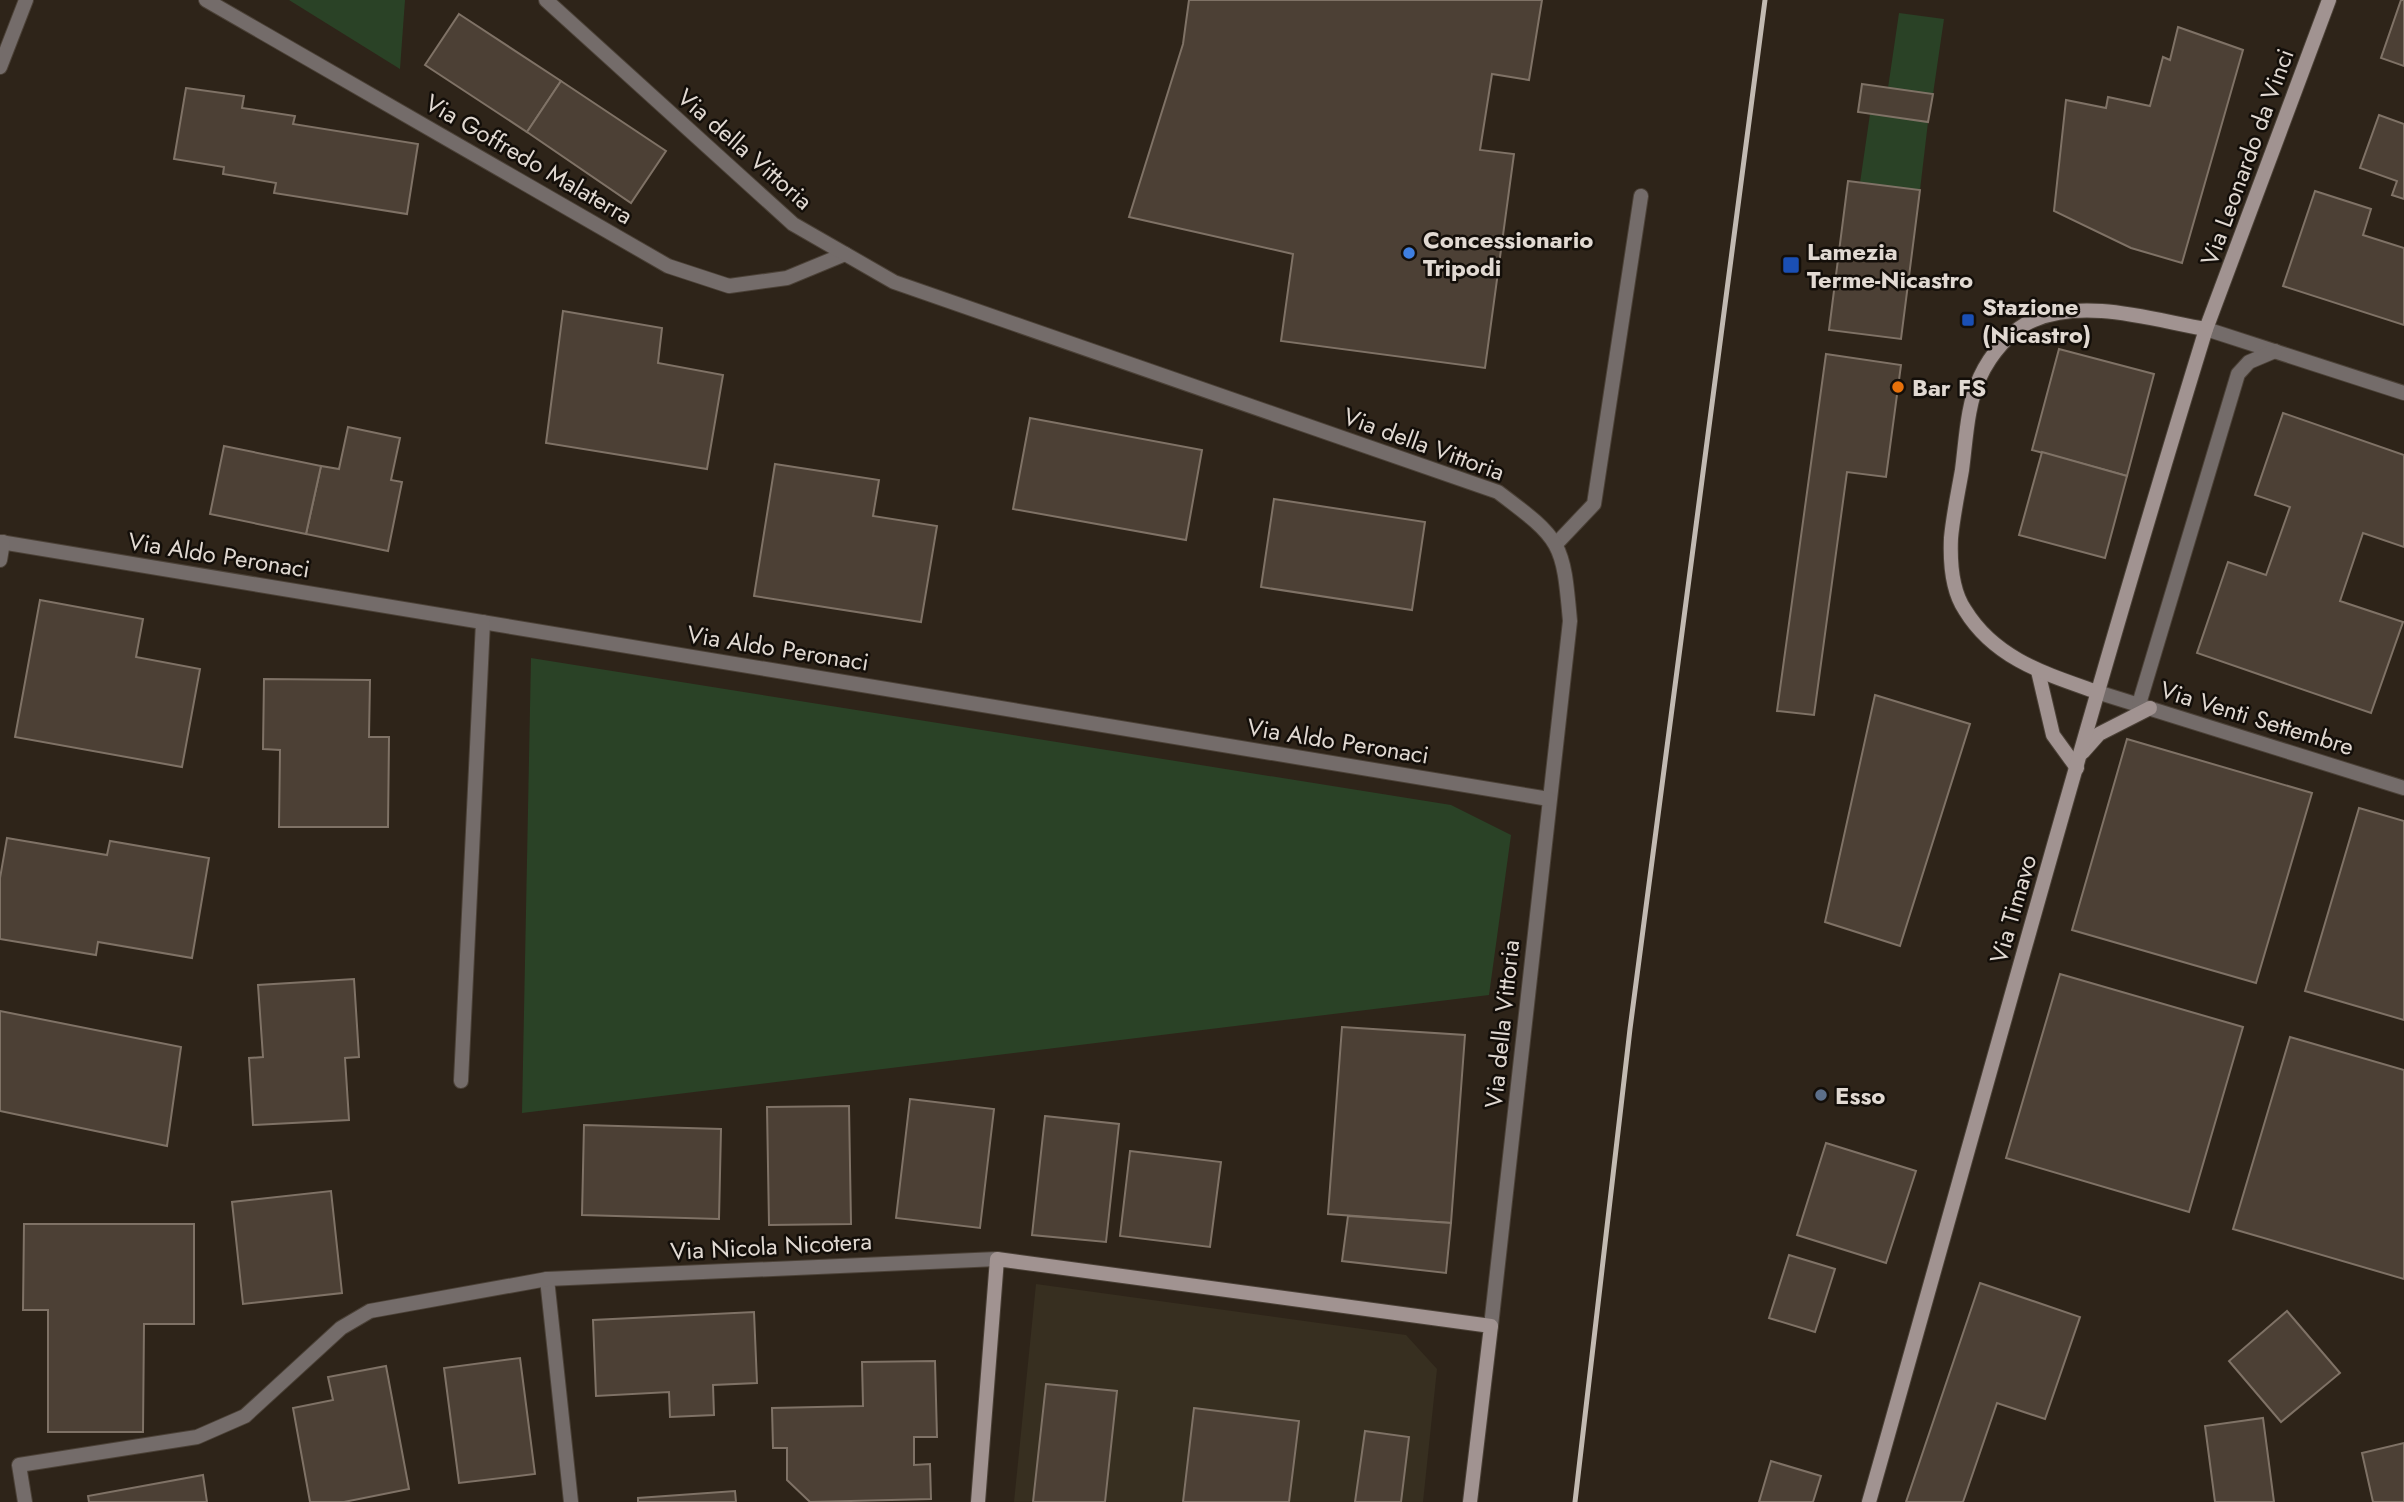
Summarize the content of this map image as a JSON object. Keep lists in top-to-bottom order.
{
  "streets": {
    "street": [
      "Via della Vittoria",
      "Via Leonardo da Vinci",
      "Via Goffredo Malaterra",
      "Via Aldo Peronaci",
      "Via Venti Settembre",
      "Via Timavo",
      "Via Nicola Nicotera"
    ]
  },
  "crossings": [
    ["Via della Vittoria", "Via Goffredo Malaterra"],
    ["Via della Vittoria", "Via Aldo Peronaci"],
    ["Via Leonardo da Vinci", "Via Timavo"],
    ["Via Venti Settembre", "Via Timavo"]
  ],
  "places": {
    "other": ["Concessionario Tripodi", "Bar FS", "Esso"],
    "transit": ["Lamezia Terme-Nicastro", "Stazione (Nicastro)"]
  }
}
